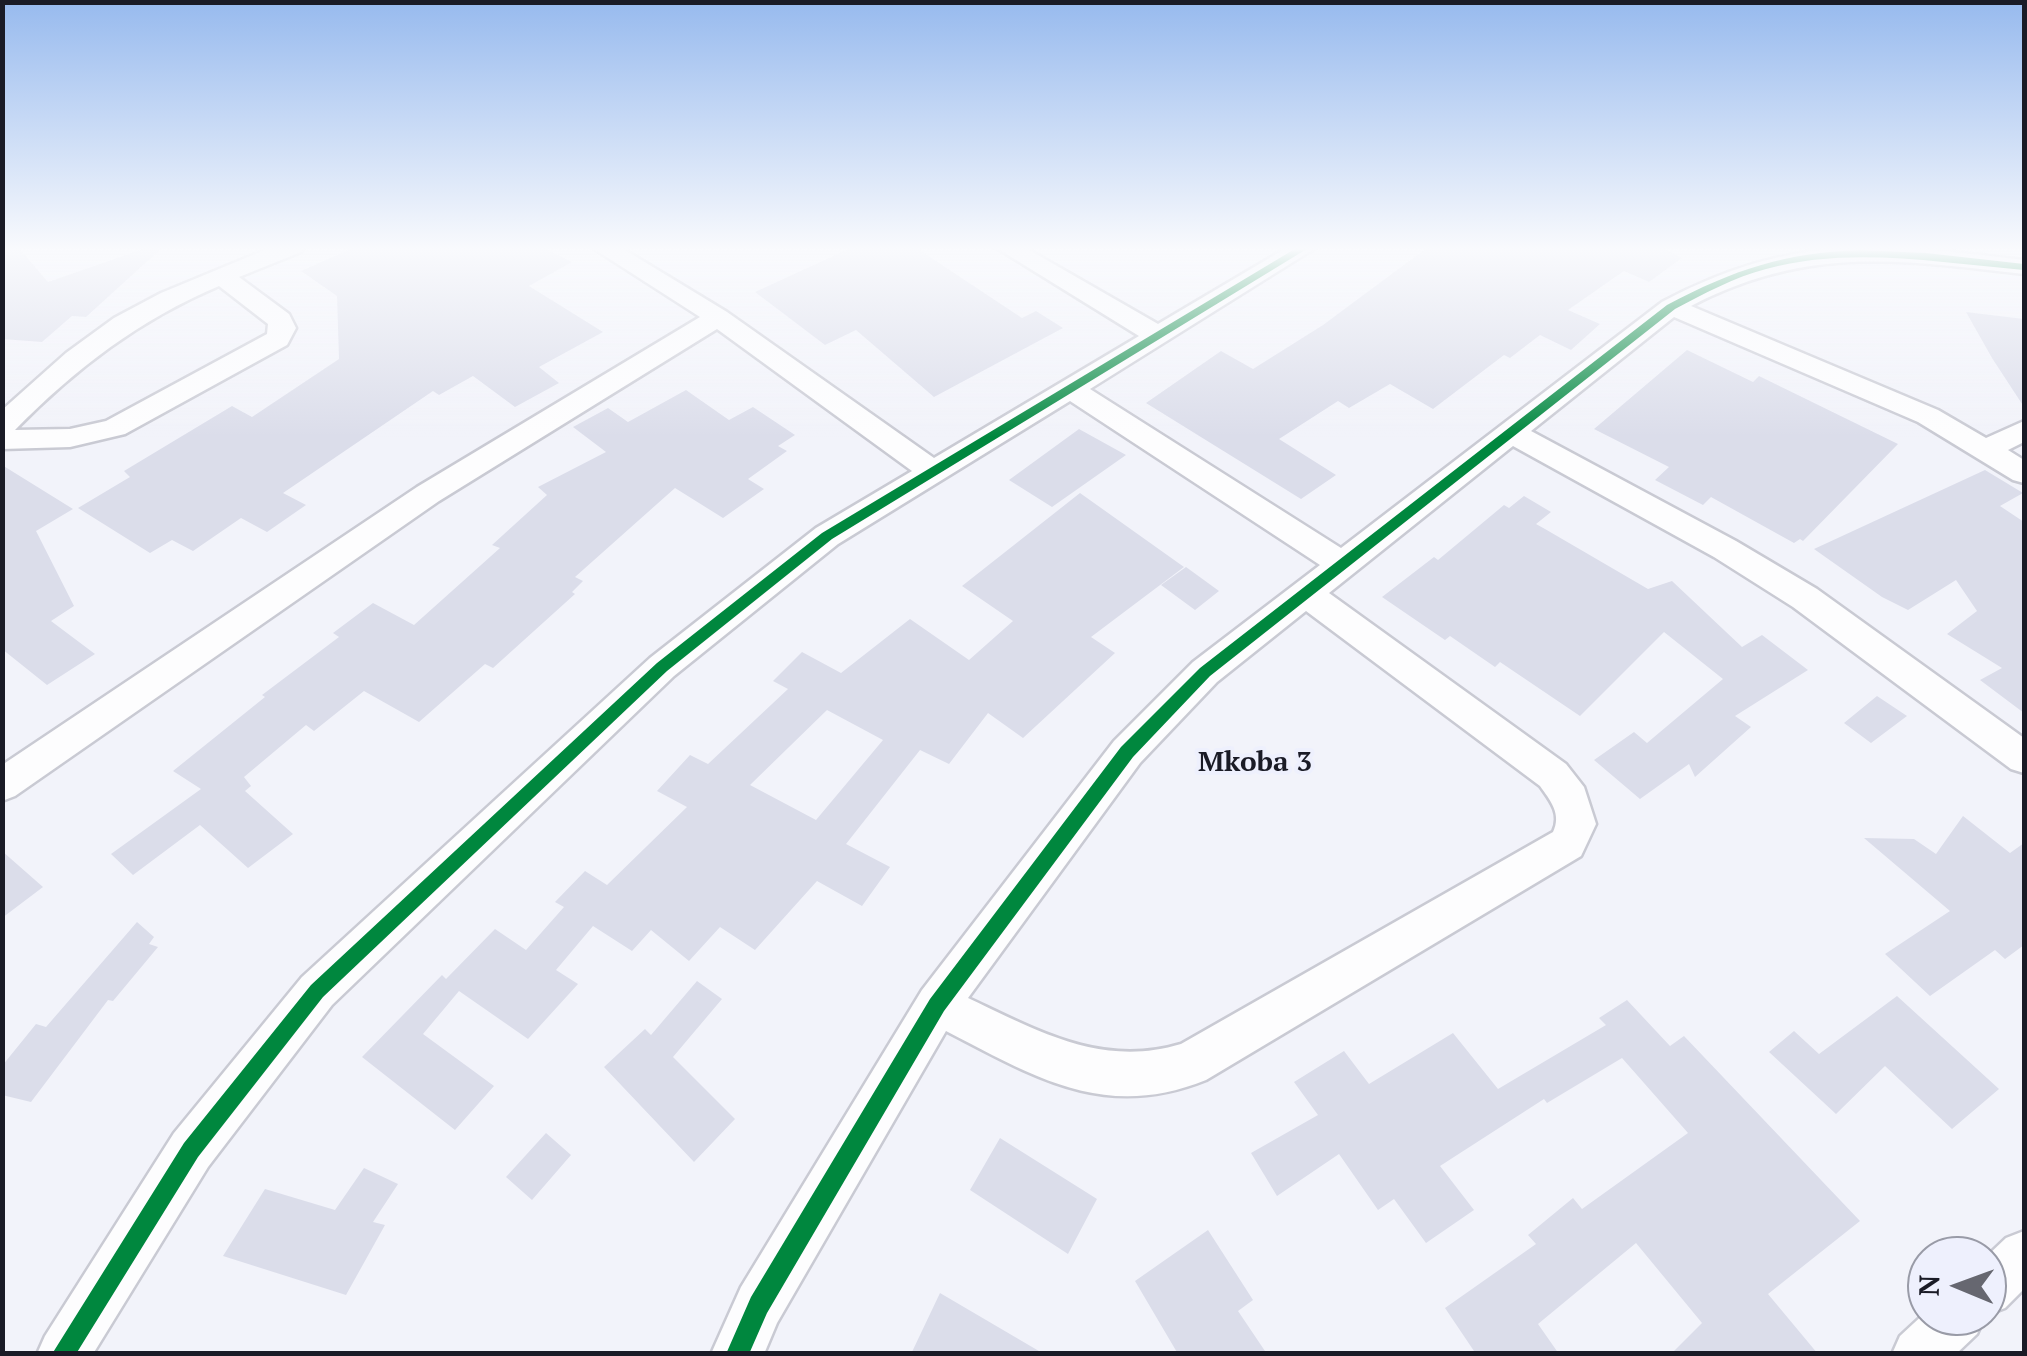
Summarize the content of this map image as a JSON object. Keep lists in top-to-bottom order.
{
  "districts": ["Mkoba 3"],
  "north": "left"
}
